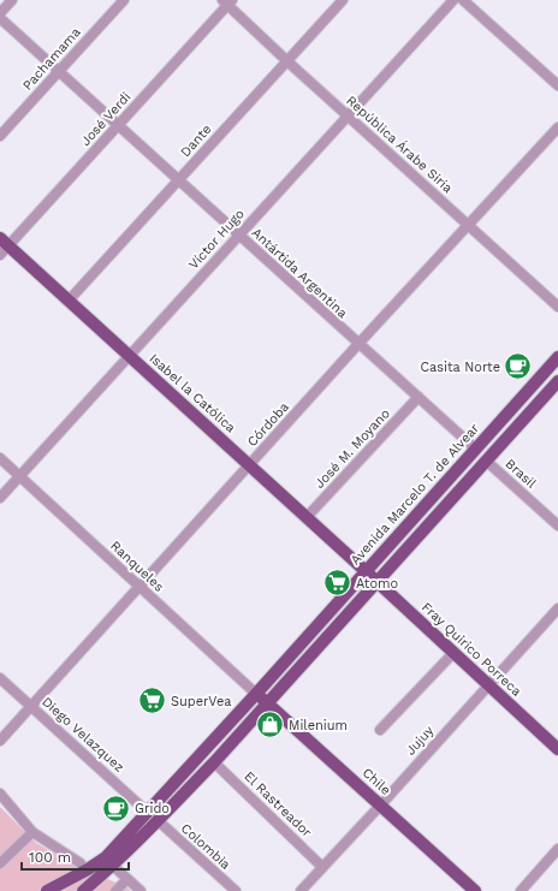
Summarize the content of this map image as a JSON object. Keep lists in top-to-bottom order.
{
  "streets": {
    "main road": [
      "Isabel la Católica",
      "Avenida Marcelo T. de Alvear",
      "Fray Quirico Porreca",
      "Chile"
    ],
    "street": [
      "Pachamama",
      "José Verdi",
      "Dante",
      "República Árabe Siria",
      "Víctor Hugo",
      "Antártida Argentina",
      "Córdoba",
      "José M. Moyano",
      "Brasil",
      "Ranqueles",
      "Diego Velazquez",
      "Jujuy",
      "El Rastreador",
      "Colombia"
    ]
  },
  "crossings": [
    ["Pachamama", "Antártida Argentina"],
    ["José Verdi", "República Árabe Siria"],
    ["José Verdi", "Antártida Argentina"],
    ["José Verdi", "Isabel la Católica"],
    ["Dante", "República Árabe Siria"],
    ["Dante", "Antártida Argentina"],
    ["Dante", "Isabel la Católica"],
    ["República Árabe Siria", "Víctor Hugo"],
    ["República Árabe Siria", "Córdoba"],
    ["Víctor Hugo", "Antártida Argentina"],
    ["Víctor Hugo", "Isabel la Católica"],
    ["Víctor Hugo", "Ranqueles"],
    ["Antártida Argentina", "Córdoba"],
    ["Antártida Argentina", "José M. Moyano"],
    ["Antártida Argentina", "Avenida Marcelo T. de Alvear"],
    ["Isabel la Católica", "Córdoba"],
    ["Isabel la Católica", "José M. Moyano"],
    ["Isabel la Católica", "Avenida Marcelo T. de Alvear"],
    ["Isabel la Católica", "Fray Quirico Porreca"],
    ["Córdoba", "Ranqueles"],
    ["Córdoba", "Diego Velazquez"],
    ["Avenida Marcelo T. de Alvear", "Ranqueles"],
    ["Avenida Marcelo T. de Alvear", "Fray Quirico Porreca"],
    ["Avenida Marcelo T. de Alvear", "Diego Velazquez"],
    ["Avenida Marcelo T. de Alvear", "Chile"],
    ["Ranqueles", "Chile"],
    ["Fray Quirico Porreca", "Jujuy"],
    ["Jujuy", "Chile"],
    ["Jujuy", "El Rastreador"]
  ],
  "places": {
    "cafe": ["Casita Norte", "Grido"],
    "supermarket": ["Atomo", "SuperVea"],
    "shop": ["Milenium"]
  },
  "scale_bar": "100 m"
}
